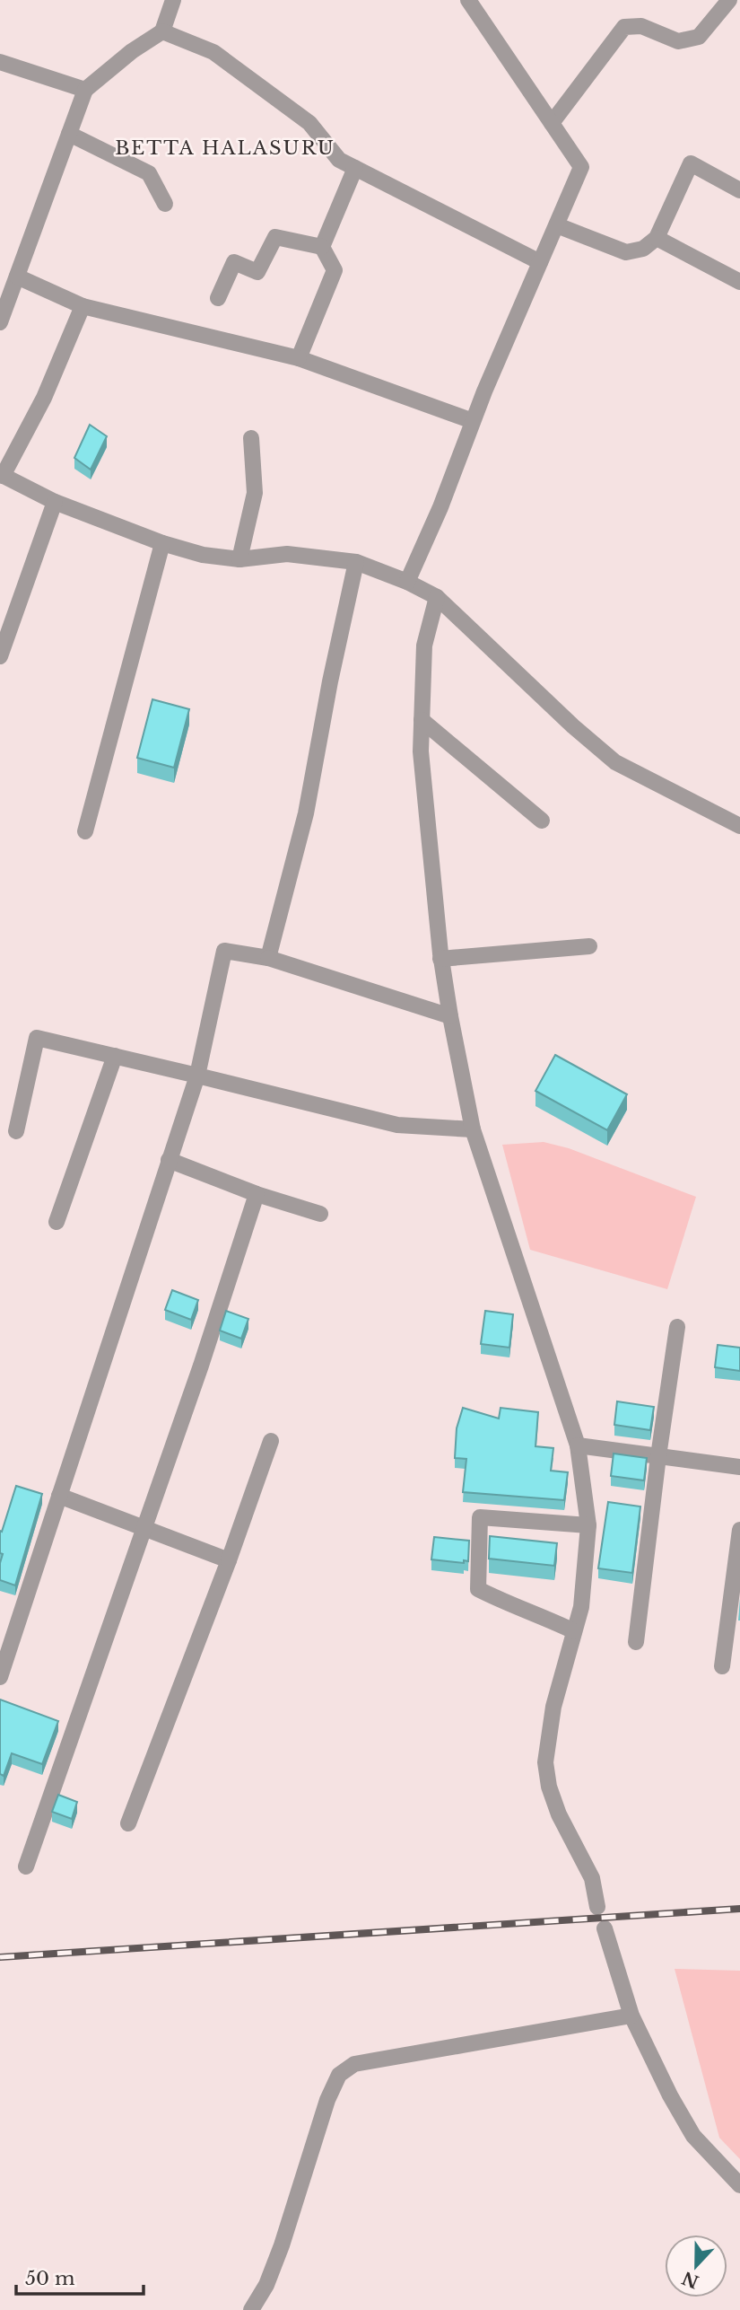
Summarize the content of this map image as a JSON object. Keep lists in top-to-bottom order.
{
  "districts": ["BETTA HALASURU"],
  "scale_bar": "50 m",
  "north": "bottom"
}
